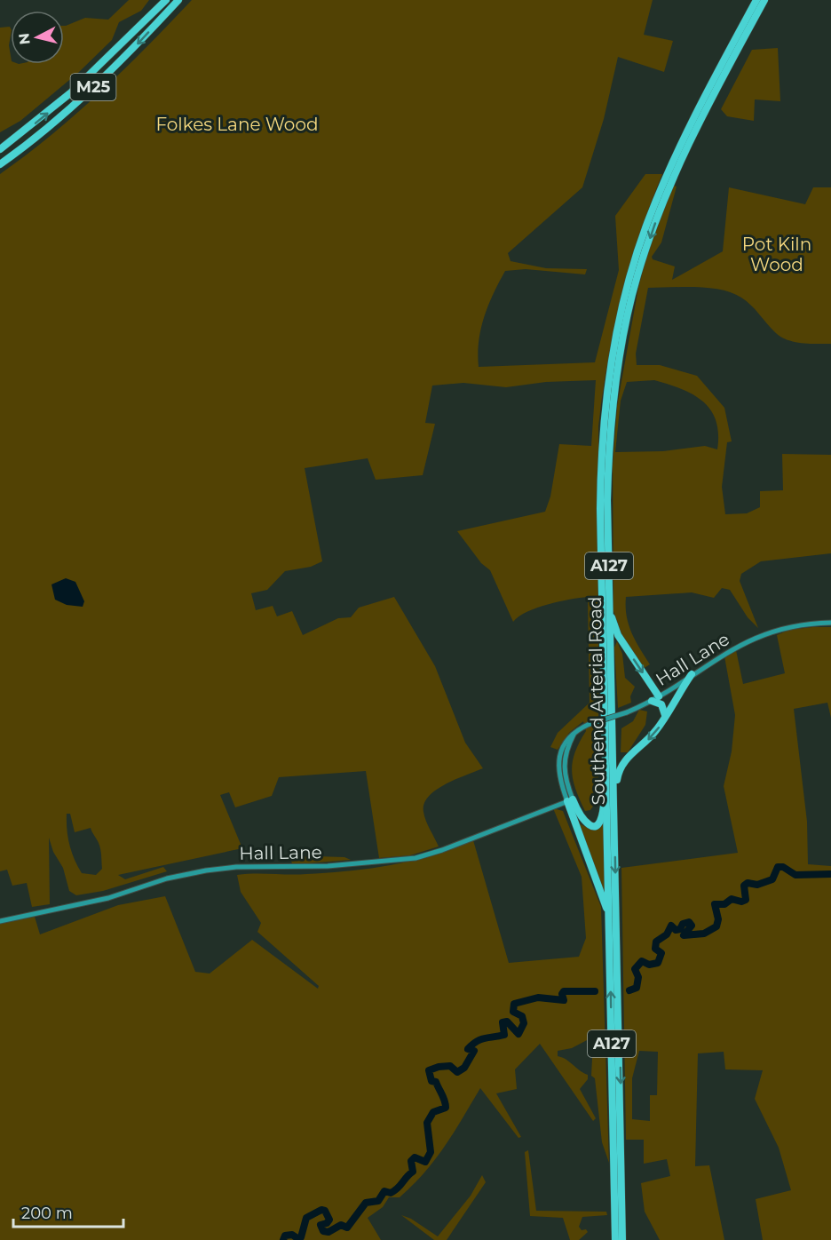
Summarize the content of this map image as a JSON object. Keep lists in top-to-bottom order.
{
  "streets": {
    "highway": ["M25", "A127", "Southend Arterial Road"],
    "street": ["Hall Lane"]
  },
  "crossings": [
    ["A127", "Hall Lane"],
    ["A127", "Southend Arterial Road"]
  ],
  "parks": ["Folkes Lane Wood", "Pot Kiln Wood"],
  "scale_bar": "200 m",
  "north": "left"
}
